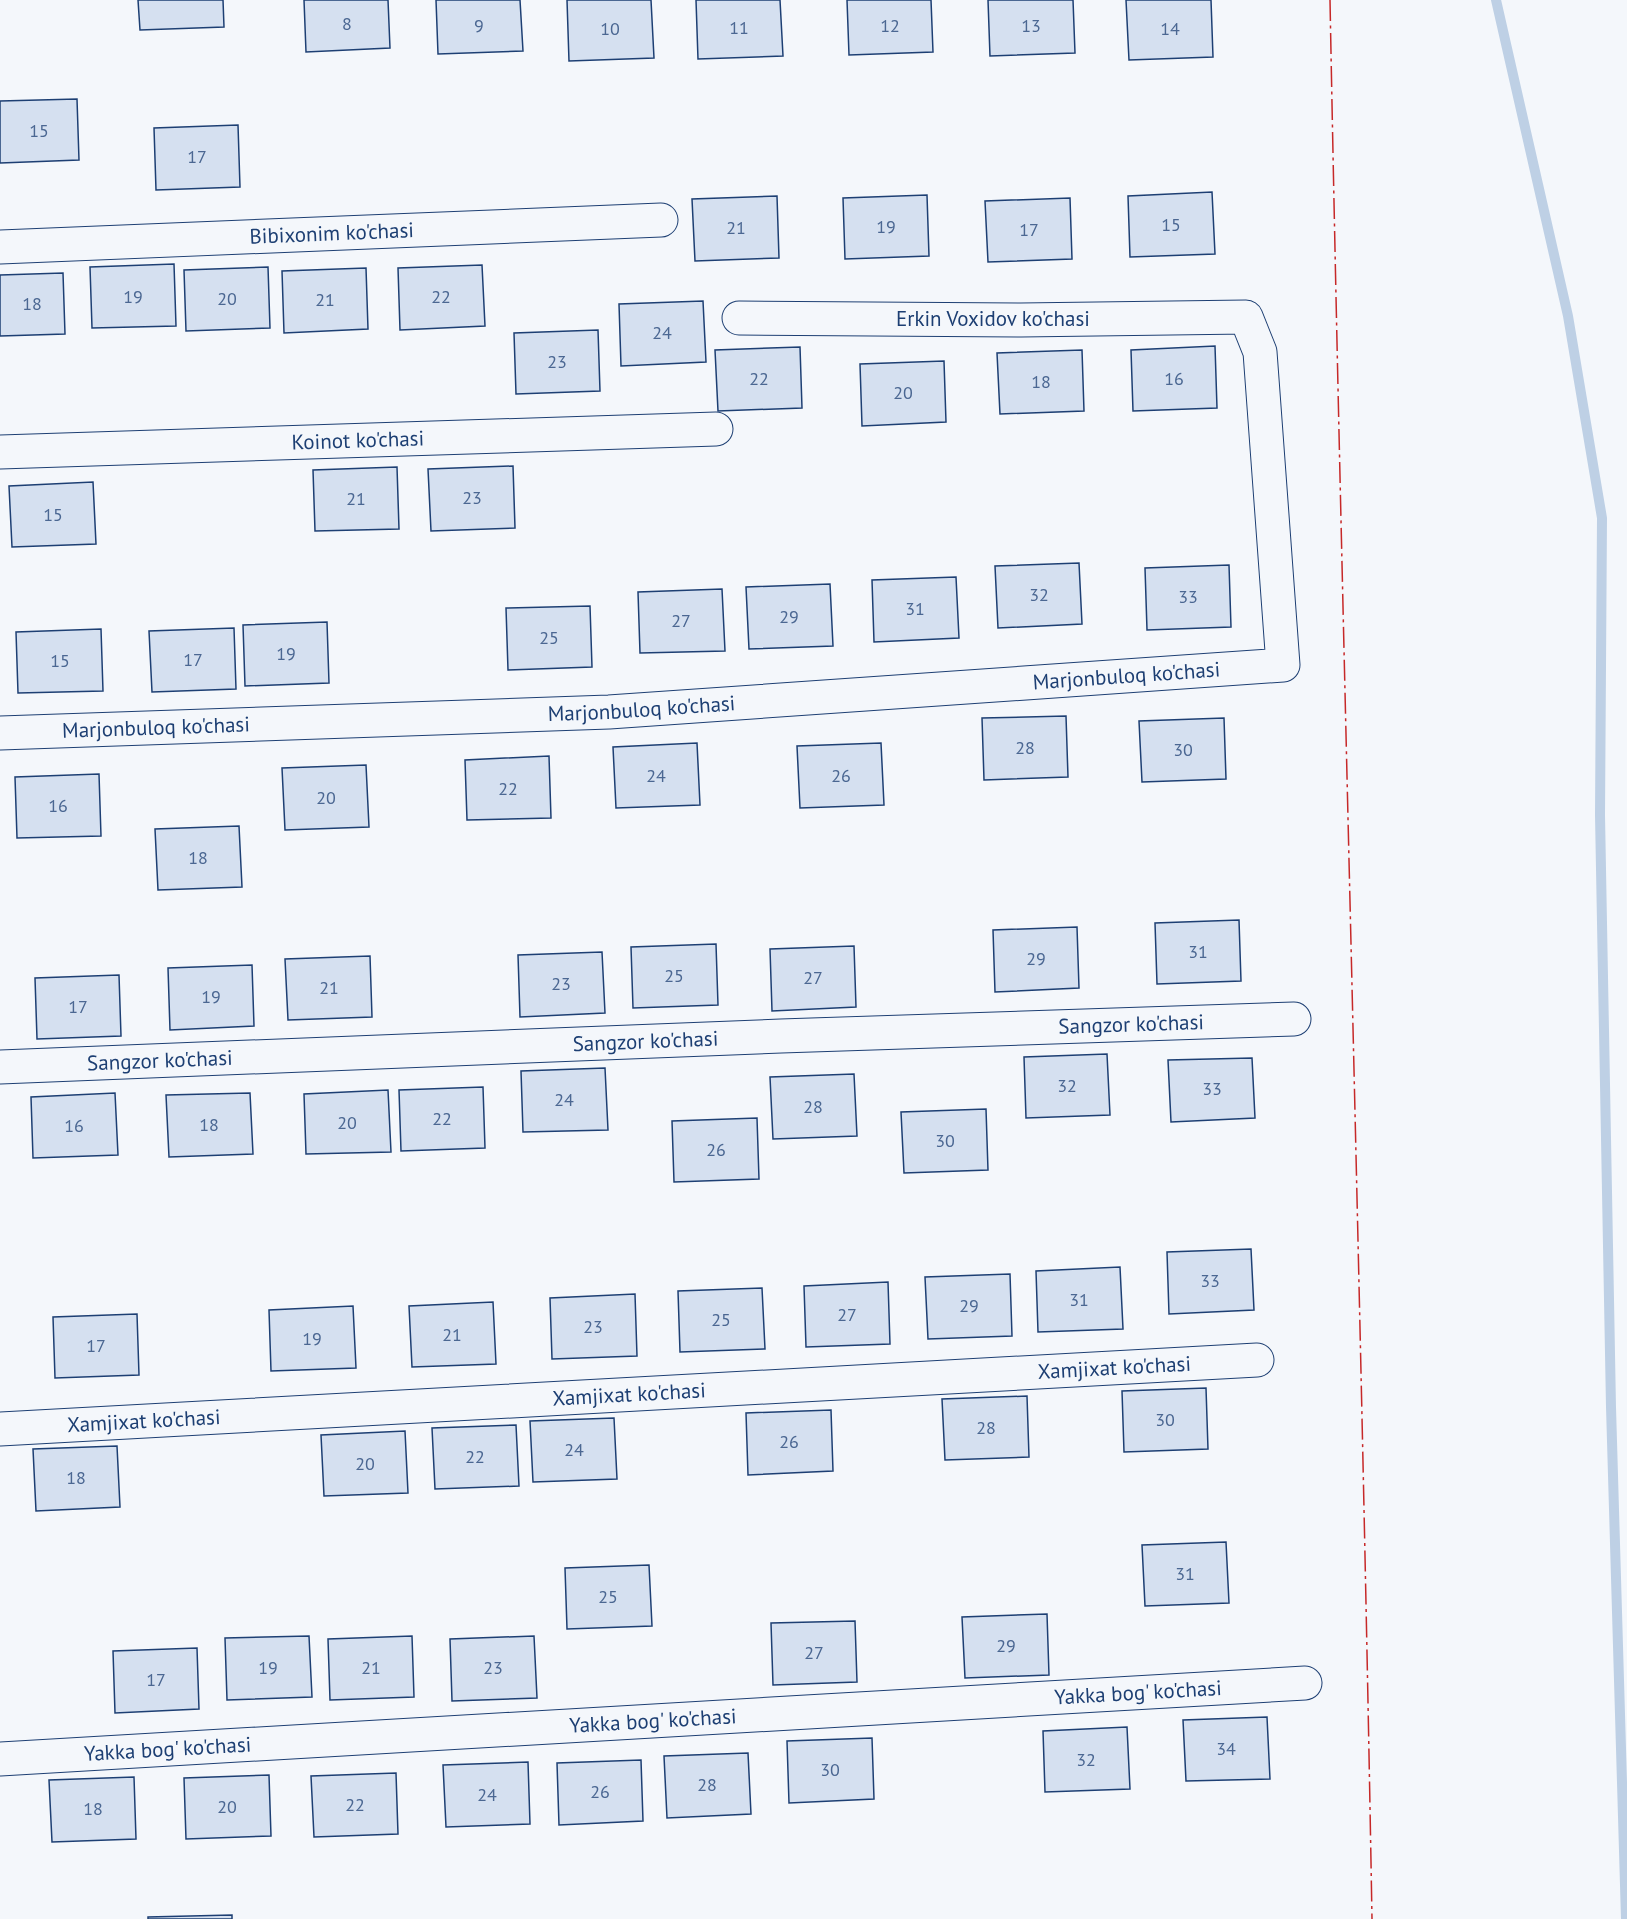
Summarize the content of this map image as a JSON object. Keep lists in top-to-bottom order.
{
  "streets": {
    "street": [
      "Bibixonim ko'chasi",
      "Erkin Voxidov ko'chasi",
      "Koinot ko'chasi",
      "Marjonbuloq ko'chasi",
      "Sangzor ko'chasi",
      "Xamjixat ko'chasi",
      "Yakka bog' ko'chasi"
    ]
  },
  "crossings": [
    ["Erkin Voxidov ko'chasi", "Marjonbuloq ko'chasi"]
  ],
  "house_numbers": [
    "8",
    "9",
    "12",
    "13",
    "11",
    "10",
    "14",
    "15",
    "17",
    "15",
    "19",
    "21",
    "17",
    "19",
    "22",
    "20",
    "21",
    "18",
    "24",
    "23",
    "22",
    "16",
    "18",
    "20",
    "23",
    "21",
    "15",
    "32",
    "33",
    "31",
    "29",
    "27",
    "25",
    "19",
    "17",
    "15",
    "28",
    "30",
    "24",
    "26",
    "22",
    "20",
    "16",
    "18",
    "31",
    "29",
    "25",
    "27",
    "23",
    "21",
    "19",
    "17",
    "32",
    "33",
    "24",
    "28",
    "22",
    "20",
    "18",
    "16",
    "30",
    "26",
    "33",
    "31",
    "29",
    "27",
    "25",
    "23",
    "21",
    "19",
    "17",
    "30",
    "28",
    "26",
    "24",
    "22",
    "20",
    "18",
    "31",
    "25",
    "29",
    "27",
    "19",
    "21",
    "23",
    "17",
    "34",
    "32",
    "30",
    "28",
    "26",
    "24",
    "22",
    "20",
    "18"
  ]
}
